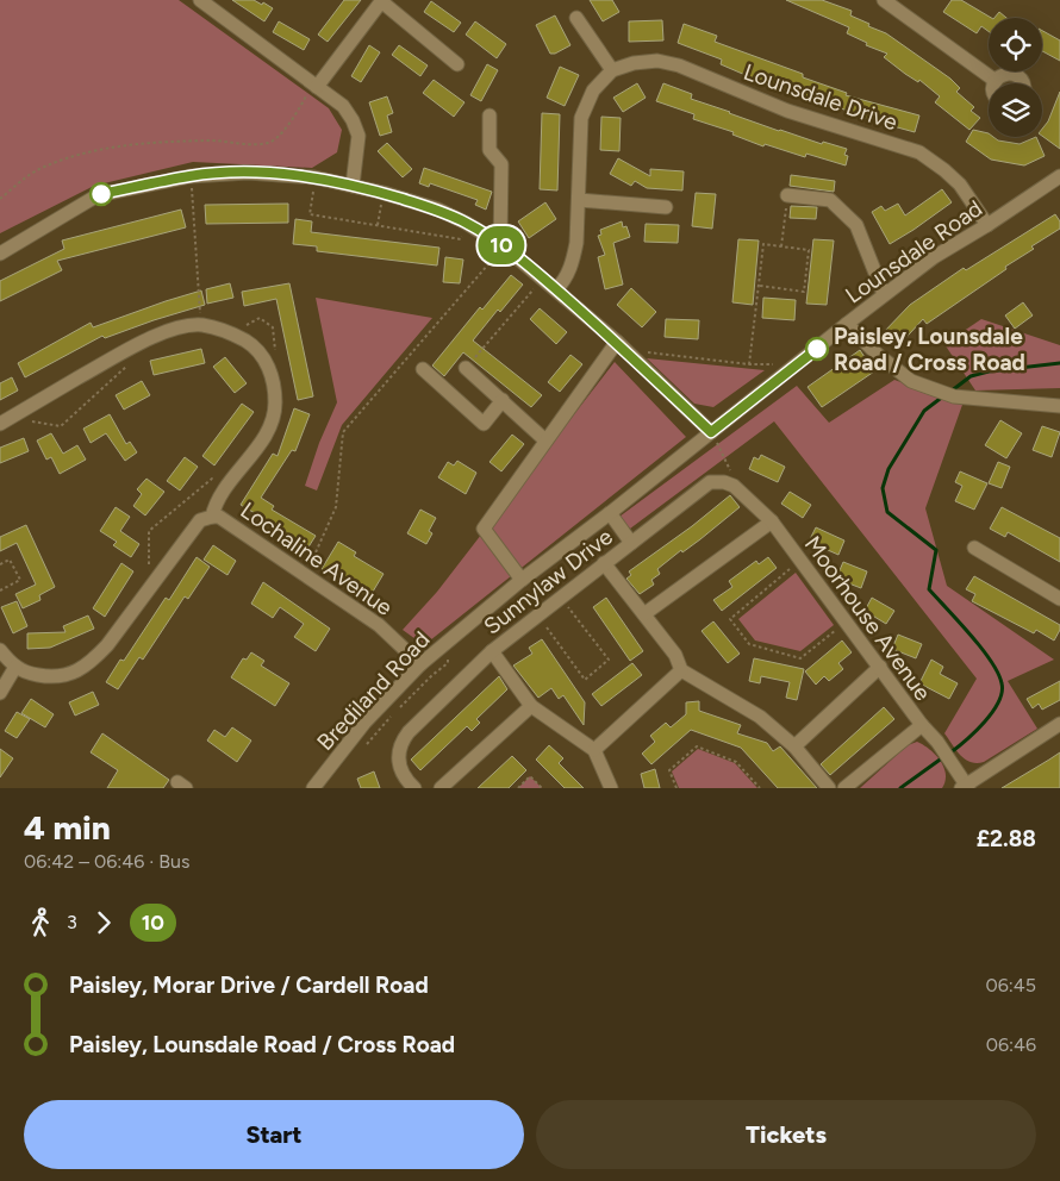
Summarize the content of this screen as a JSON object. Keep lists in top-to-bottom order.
{
  "streets": {
    "street": [
      "Lounsdale Drive",
      "Lounsdale Road",
      "Lochaline Avenue",
      "Sunnylaw Drive",
      "Moorhouse Avenue",
      "Brediland Road"
    ]
  },
  "crossings": [
    ["Lounsdale Drive", "Lounsdale Road"],
    ["Lounsdale Road", "Brediland Road"],
    ["Lochaline Avenue", "Brediland Road"],
    ["Sunnylaw Drive", "Moorhouse Avenue"]
  ],
  "places": ["Paisley, Lounsdale Road / Cross Road"],
  "lines": ["bus line 10"],
  "page": {
    "on_map": "10",
    "heading": ["4 min", "06:42 – 06:46 · Bus", "£2.88"],
    "legs": ["3", "10"],
    "list": [
      {
        "name": "Paisley, Morar Drive / Cardell Road",
        "value": "06:45"
      },
      {
        "name": "Paisley, Lounsdale Road / Cross Road",
        "value": "06:46"
      }
    ],
    "buttons": ["Start", "Tickets"]
  }
}
